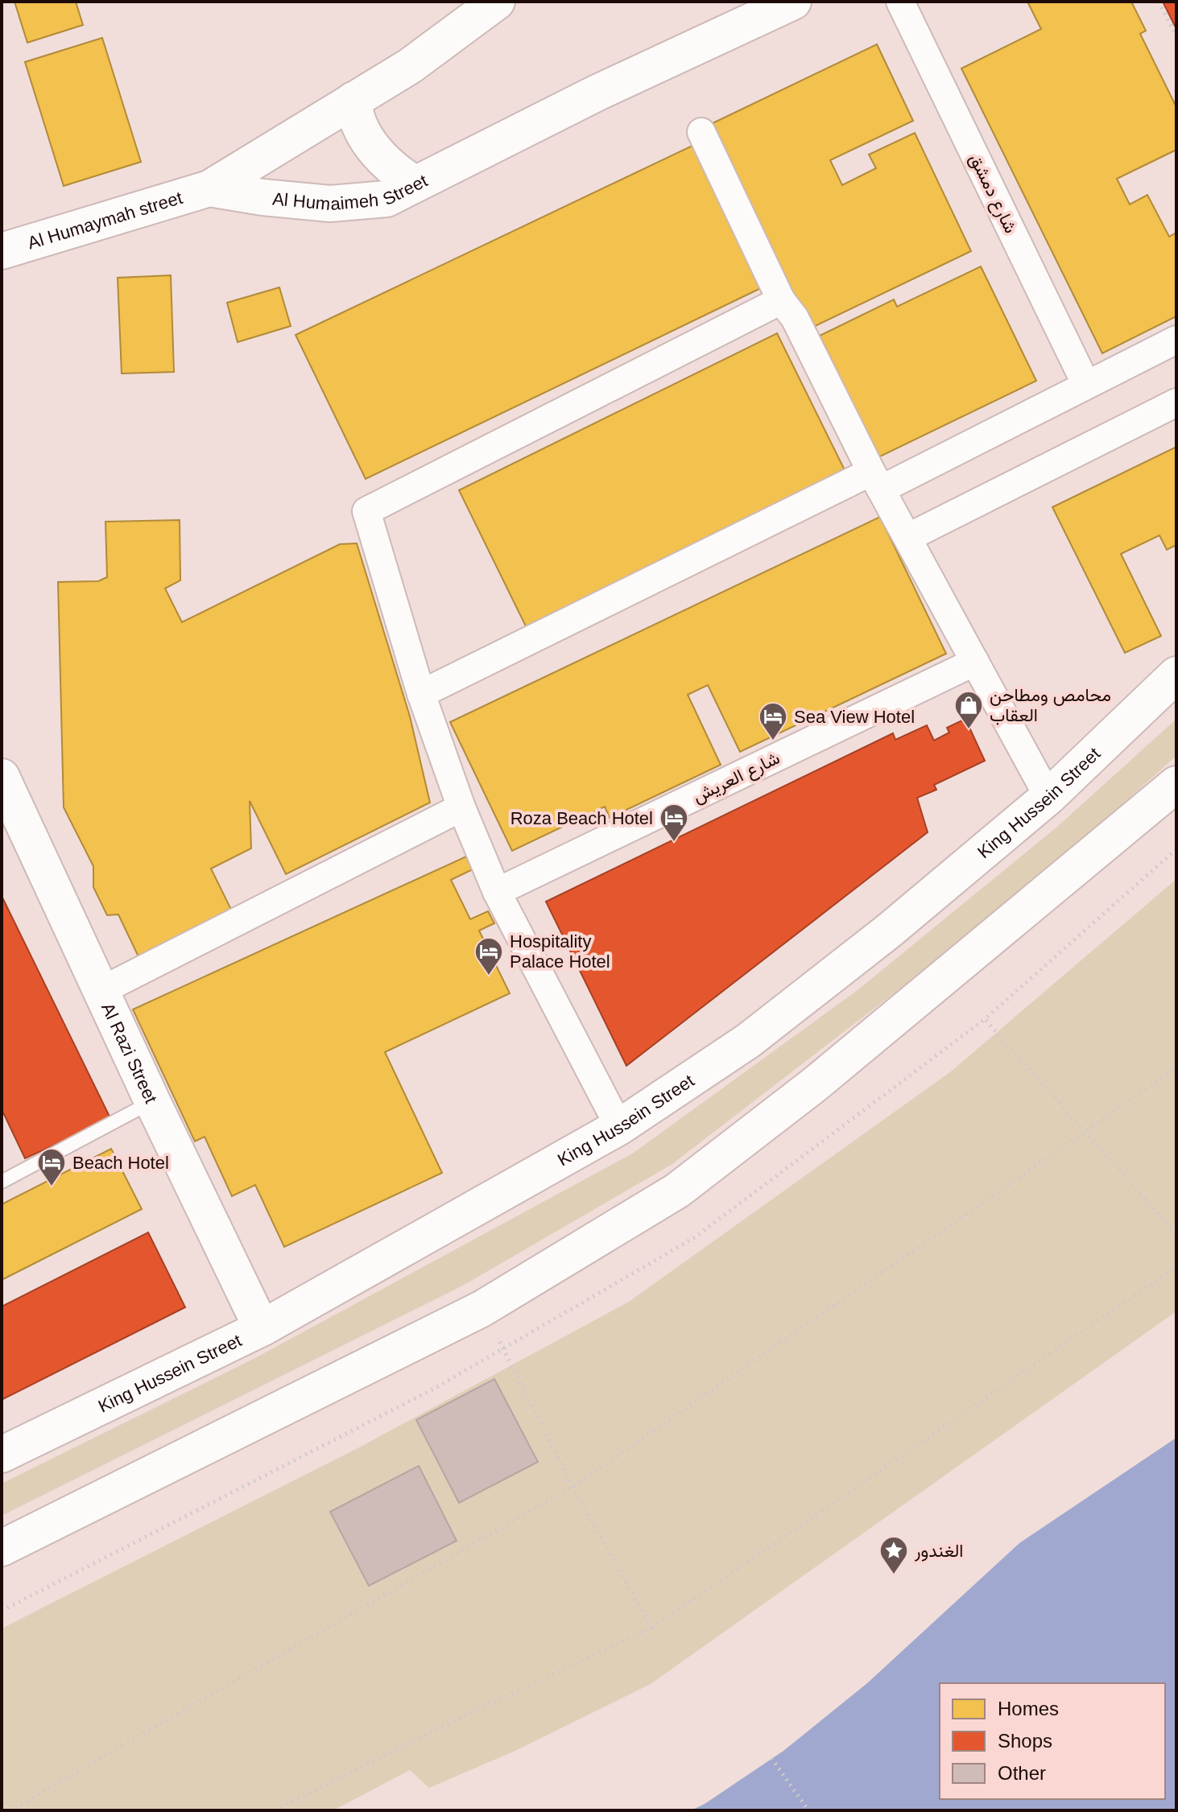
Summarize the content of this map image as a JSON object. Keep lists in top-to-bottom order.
{
  "streets": {
    "main road": [
      "Al Humaimeh Street",
      "Al Humaymah street",
      "King Hussein Street",
      "Al Razi Street"
    ],
    "street": ["شارع دمشق", "شارع العريش"]
  },
  "crossings": [
    ["Al Humaimeh Street", "Al Humaymah street"],
    ["King Hussein Street", "Al Razi Street"]
  ],
  "places": {
    "shop": ["محامص ومطاحن العقاب"],
    "hotel": [
      "Sea View Hotel",
      "Roza Beach Hotel",
      "Hospitality Palace Hotel",
      "Beach Hotel"
    ],
    "place": ["الغندور"]
  },
  "legend": ["Homes", "Shops", "Other"]
}
